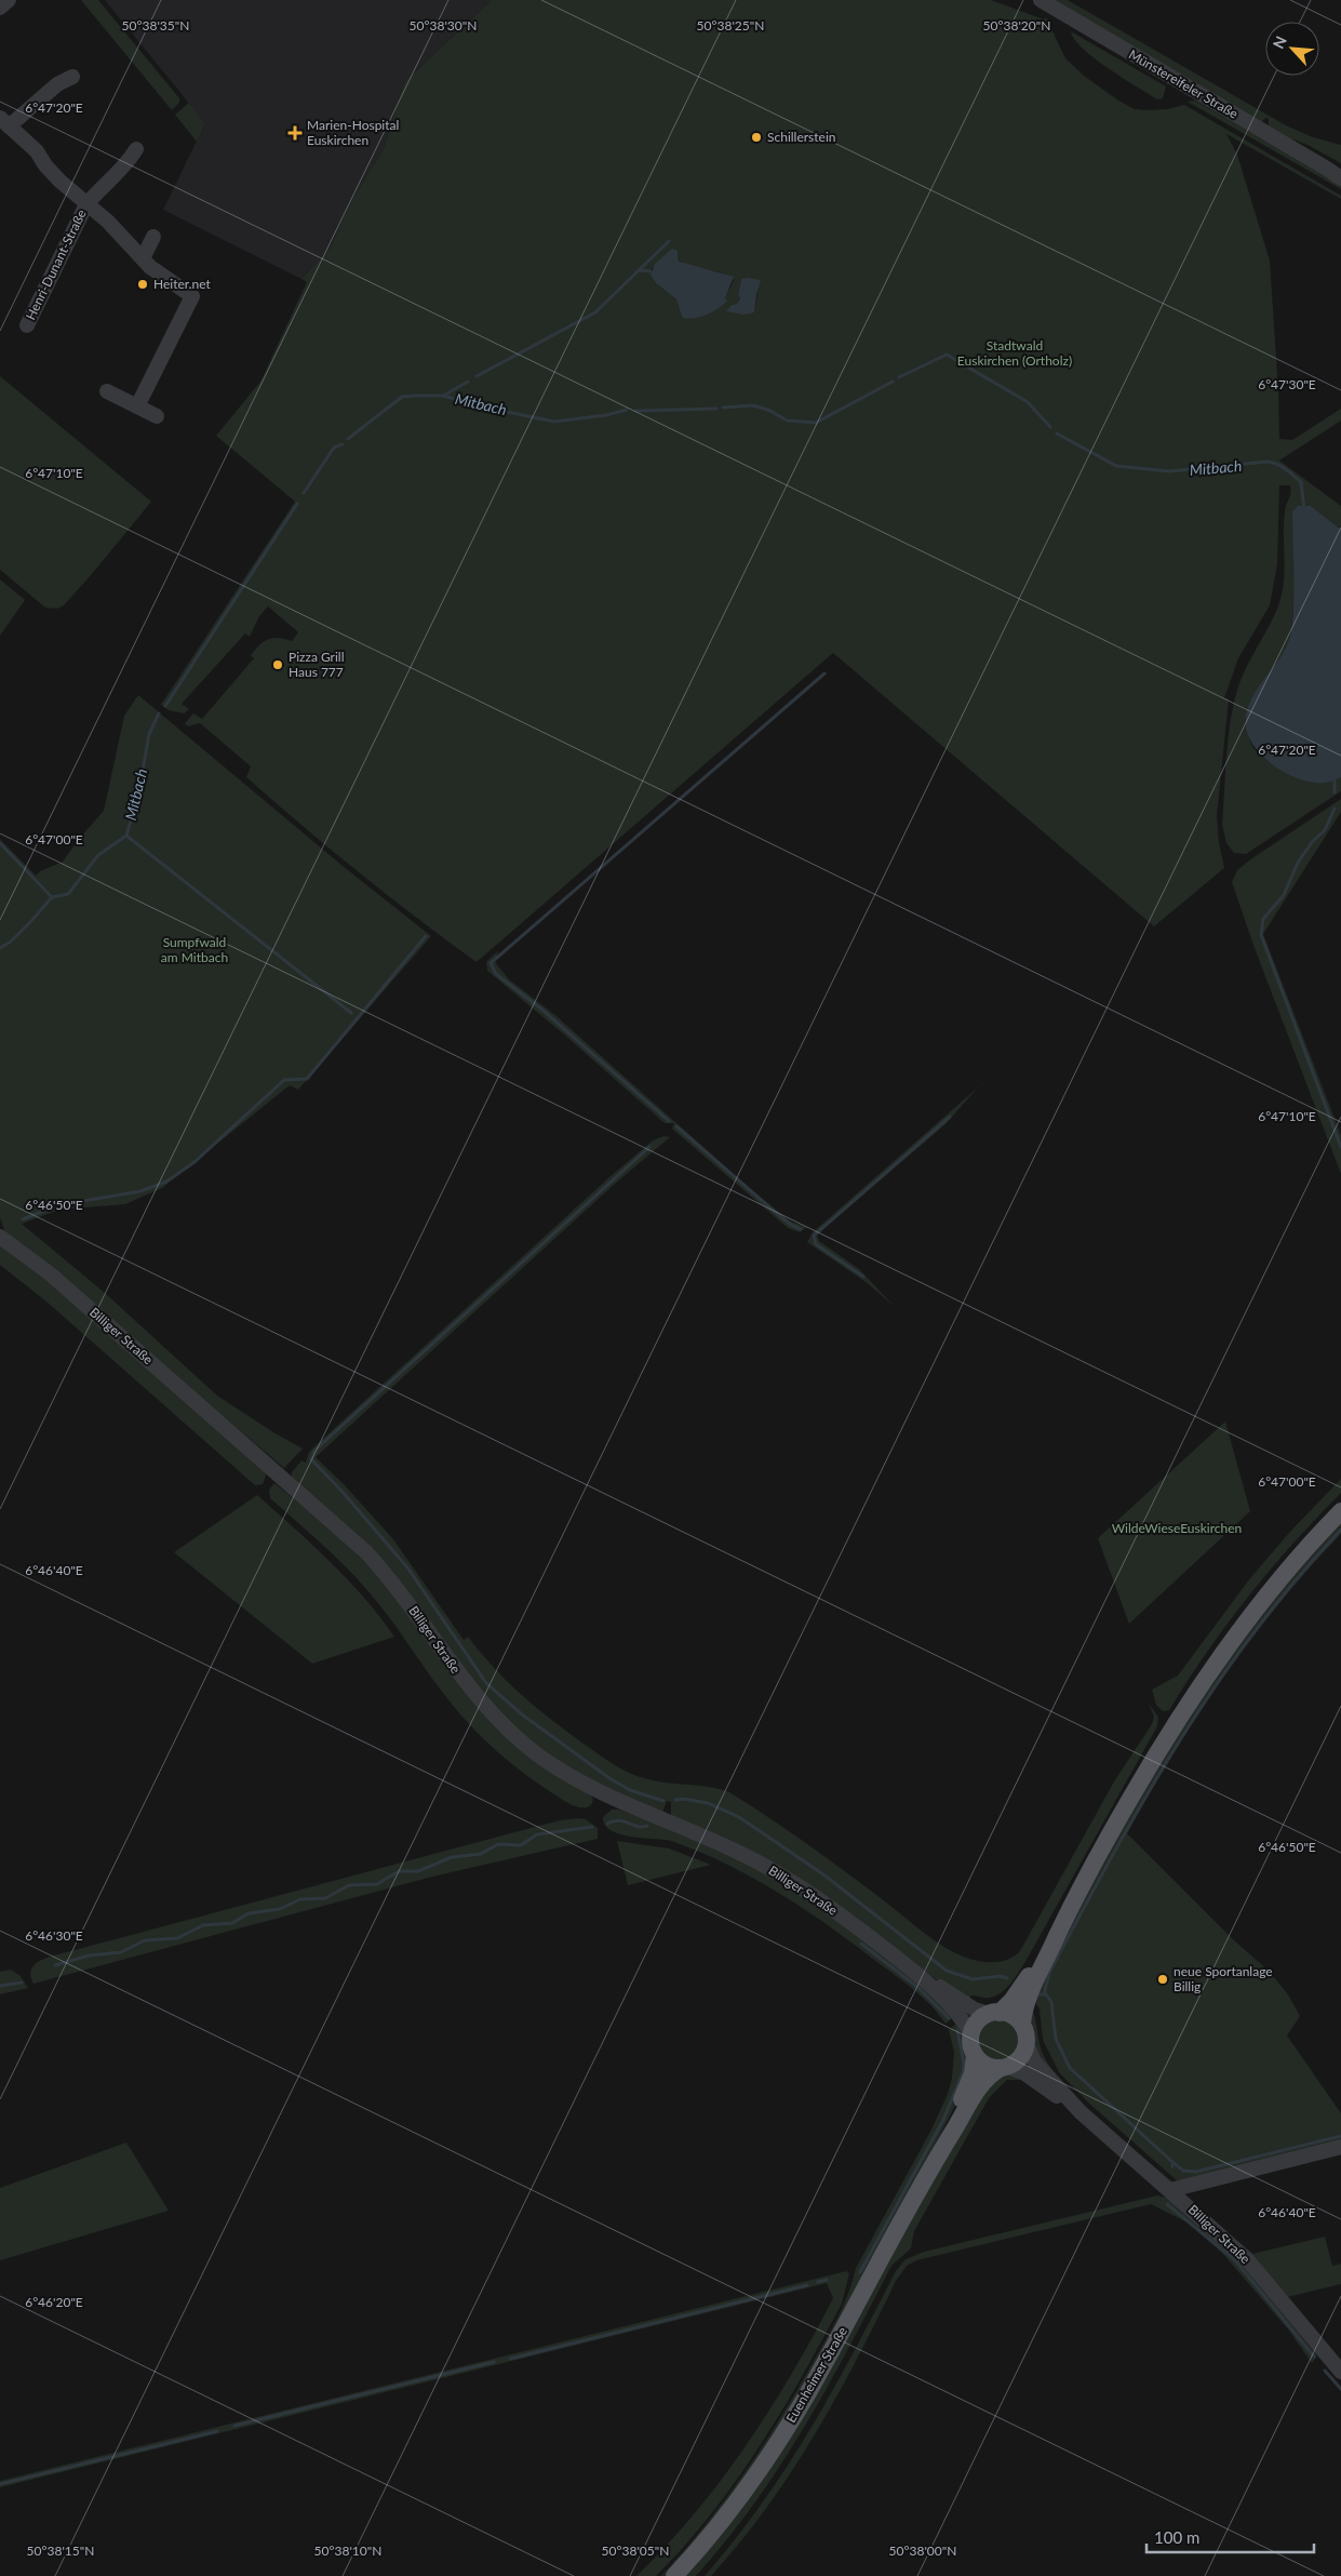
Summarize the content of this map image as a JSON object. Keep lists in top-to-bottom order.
{
  "streets": {
    "main road": ["Euenheimer Straße"],
    "street": ["Münstereifeler Straße", "Henri-Dunant-Straße", "Billiger Straße"]
  },
  "crossings": [
    ["Billiger Straße", "Euenheimer Straße"]
  ],
  "water": ["Mitbach"],
  "parks": ["Stadtwald Euskirchen (Ortholz)", "Sumpfwald am Mitbach", "WildeWieseEuskirchen"],
  "places": {
    "health": ["Marien-Hospital Euskirchen"],
    "other": [
      "Schillerstein",
      "Heiter.net",
      "Pizza Grill Haus 777",
      "neue Sportanlage Billig"
    ]
  },
  "scale_bar": "100 m",
  "north": "top left",
  "coordinates": [
    "50°38'35\"N",
    "50°38'30\"N",
    "50°38'20\"N",
    "50°38'25\"N",
    "6°47'20\"E",
    "6°47'30\"E",
    "6°47'10\"E",
    "6°47'00\"E",
    "6°46'50\"E",
    "6°46'40\"E",
    "6°46'30\"E",
    "6°46'20\"E",
    "50°38'15\"N",
    "50°38'10\"N",
    "50°38'05\"N",
    "50°38'00\"N"
  ]
}
